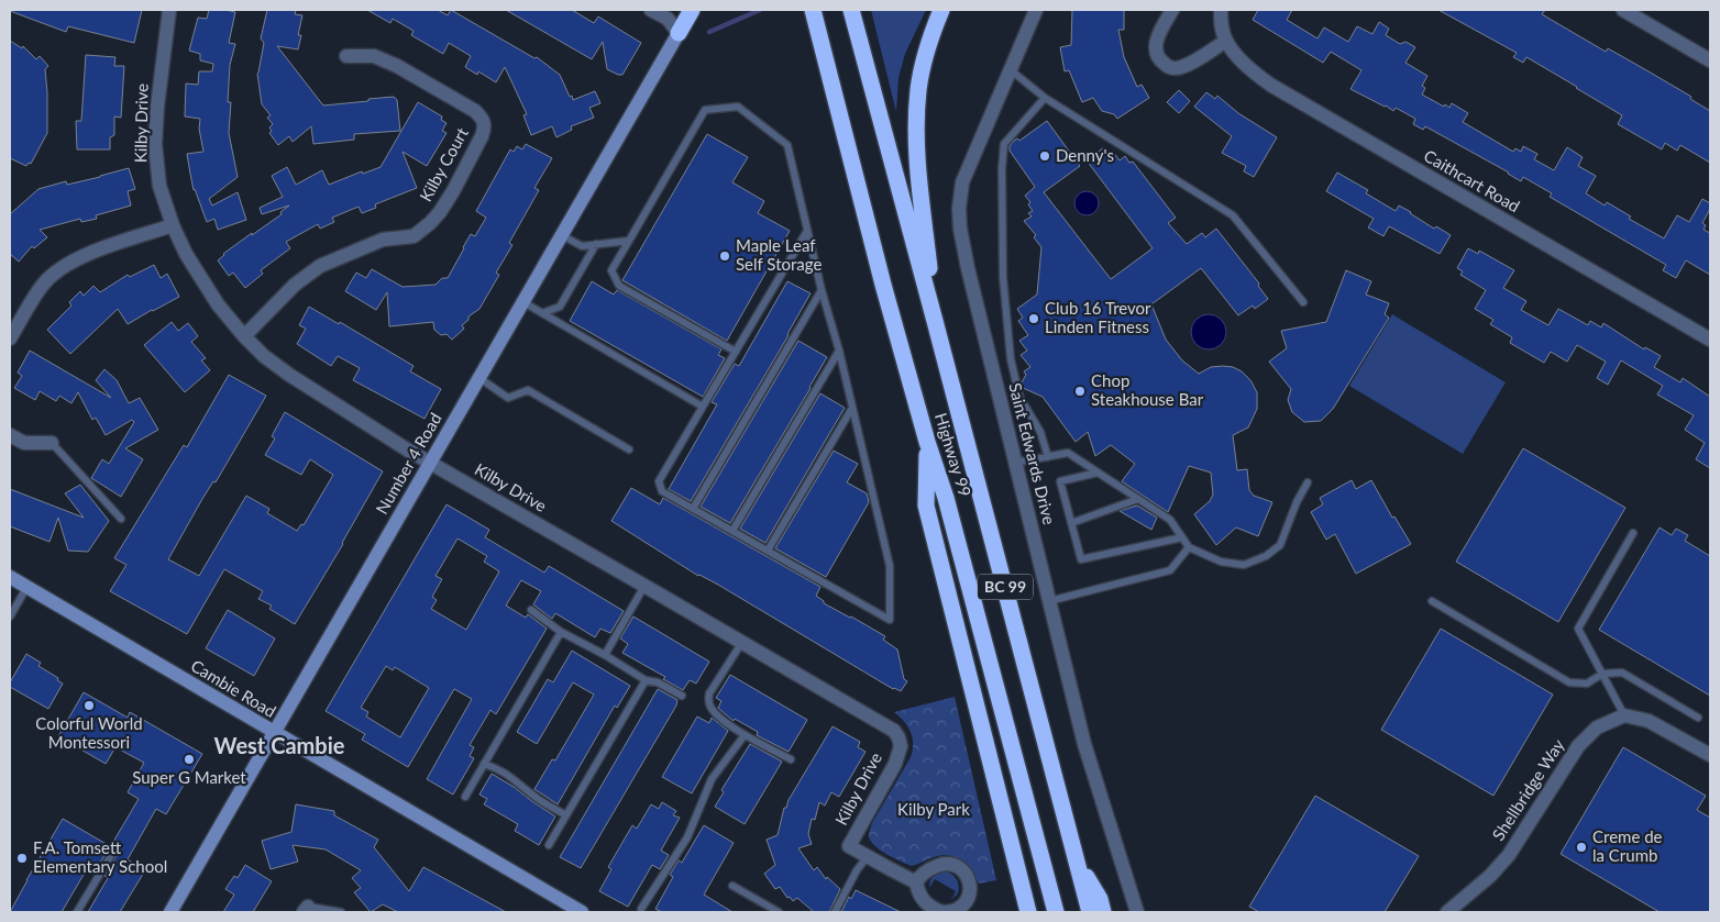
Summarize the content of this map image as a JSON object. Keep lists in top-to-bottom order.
{
  "streets": {
    "highway": ["Highway 99", "BC 99"],
    "main road": ["Number 4 Road", "Cambie Road"],
    "street": [
      "Kilby Drive",
      "Kilby Court",
      "Caithcart Road",
      "Saint Edwards Drive",
      "Shellbridge Way"
    ]
  },
  "crossings": [
    ["Kilby Drive", "Kilby Court"],
    ["Kilby Drive", "Number 4 Road"],
    ["Number 4 Road", "Cambie Road"]
  ],
  "districts": ["West Cambie"],
  "parks": ["Kilby Park"],
  "places": [
    "Denny's",
    "Maple Leaf Self Storage",
    "Club 16 Trevor Linden Fitness",
    "Chop Steakhouse Bar",
    "Colorful World Montessori",
    "Super G Market",
    "Creme de la Crumb",
    "F.A. Tomsett Elementary School"
  ]
}
